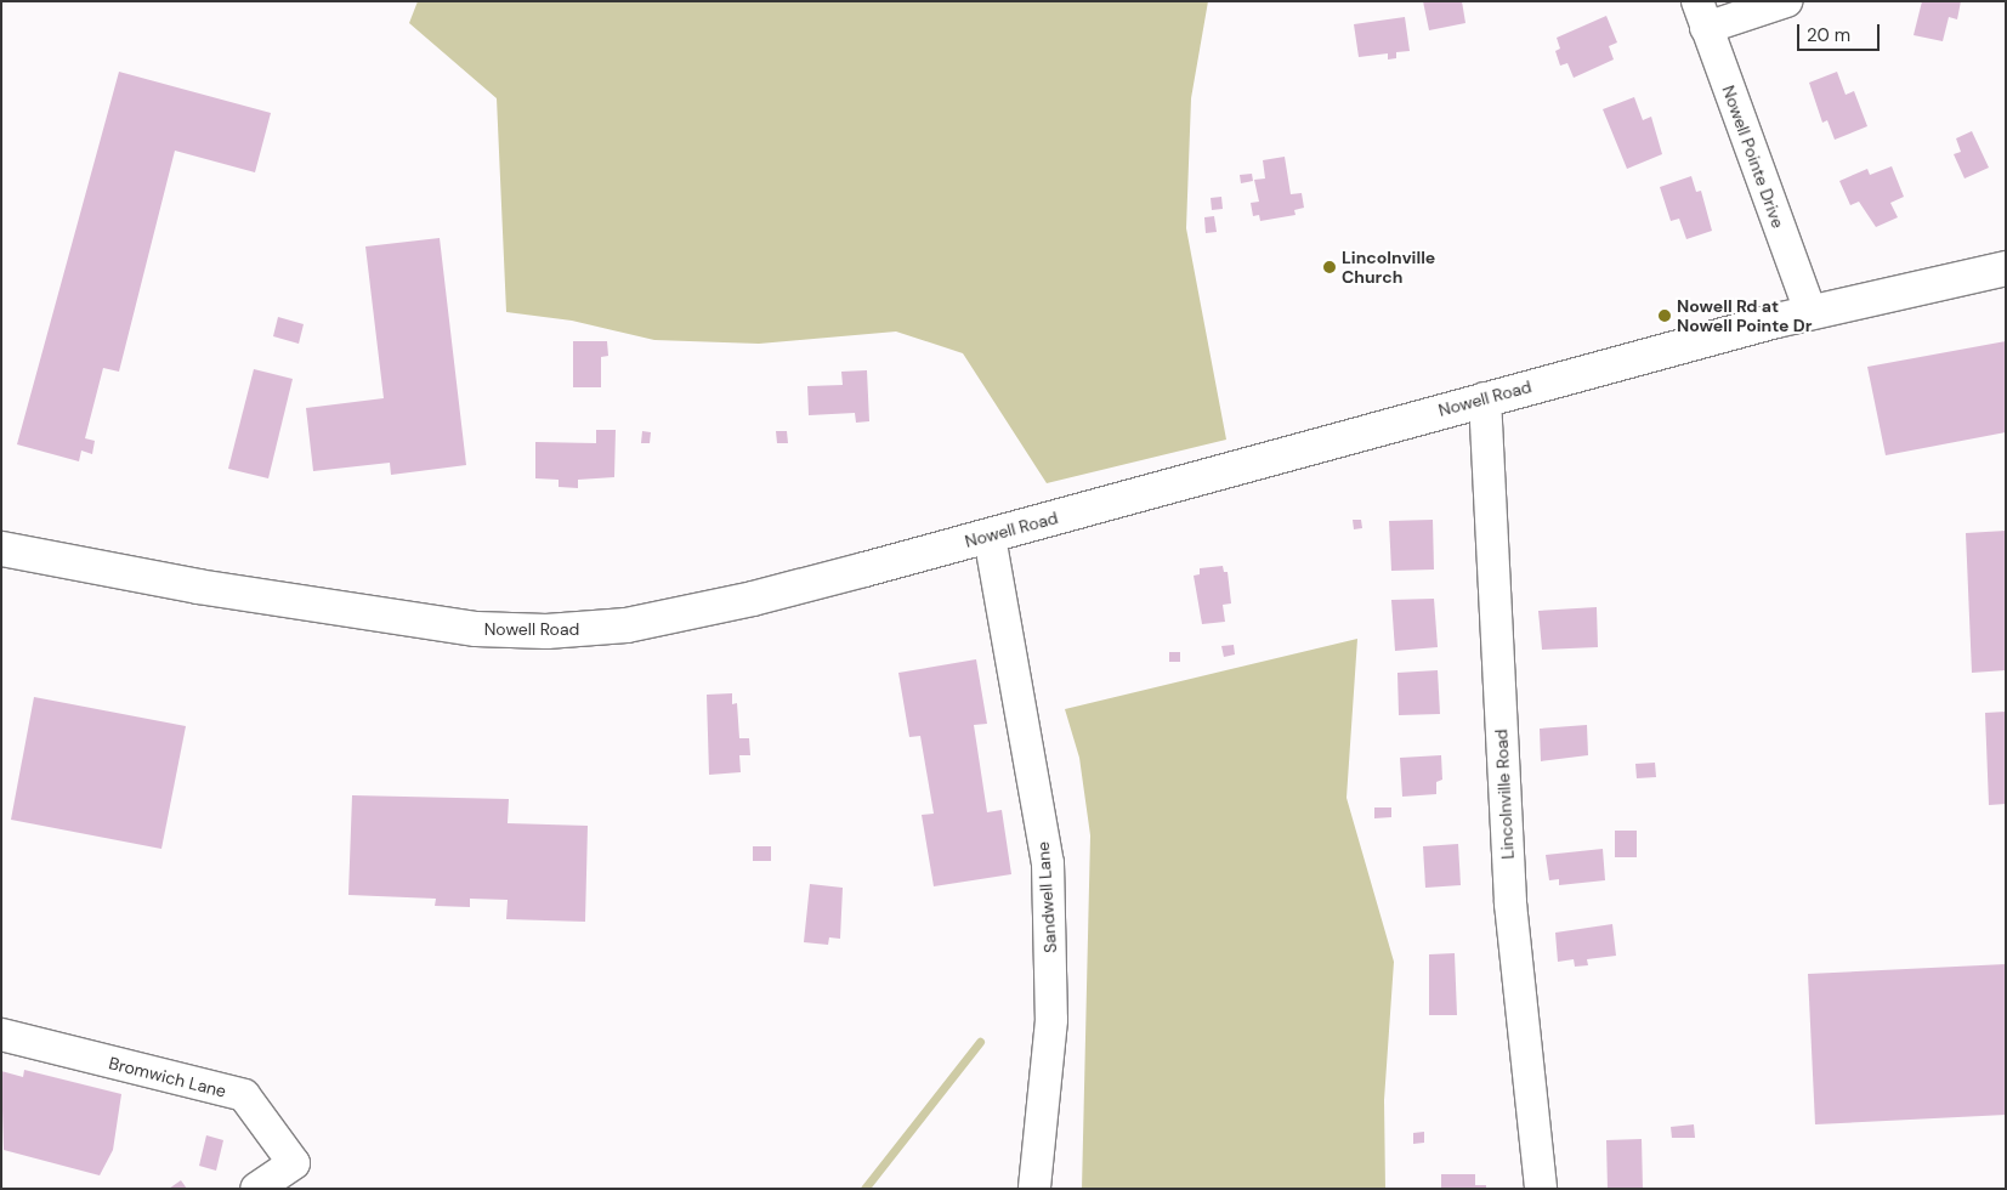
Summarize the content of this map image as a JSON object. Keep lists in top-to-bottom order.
{
  "streets": {
    "street": [
      "Nowell Pointe Drive",
      "Nowell Road",
      "Lincolnville Road",
      "Sandwell Lane",
      "Bromwich Lane"
    ]
  },
  "crossings": [
    ["Nowell Pointe Drive", "Nowell Road"],
    ["Nowell Road", "Lincolnville Road"],
    ["Nowell Road", "Sandwell Lane"]
  ],
  "places": ["Lincolnville Church", "Nowell Rd at Nowell Pointe Dr"],
  "scale_bar": "20 m"
}
